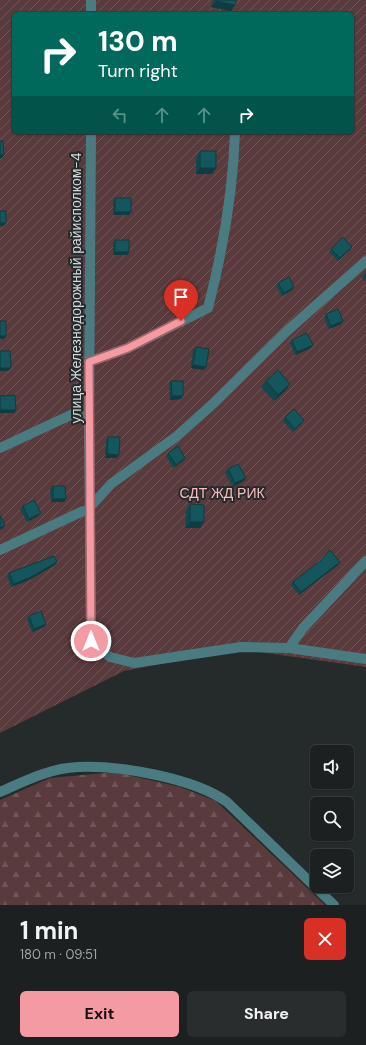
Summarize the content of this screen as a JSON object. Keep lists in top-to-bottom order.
{
  "streets": {
    "street": ["улица Железнодорожный райисполком-4"]
  },
  "parks": ["СДТ ЖД РИК"],
  "page": {
    "turn": ["130 m", "Turn right"],
    "heading": ["1 min", "180 m · 09:51"],
    "buttons": ["Exit", "Share"]
  }
}
